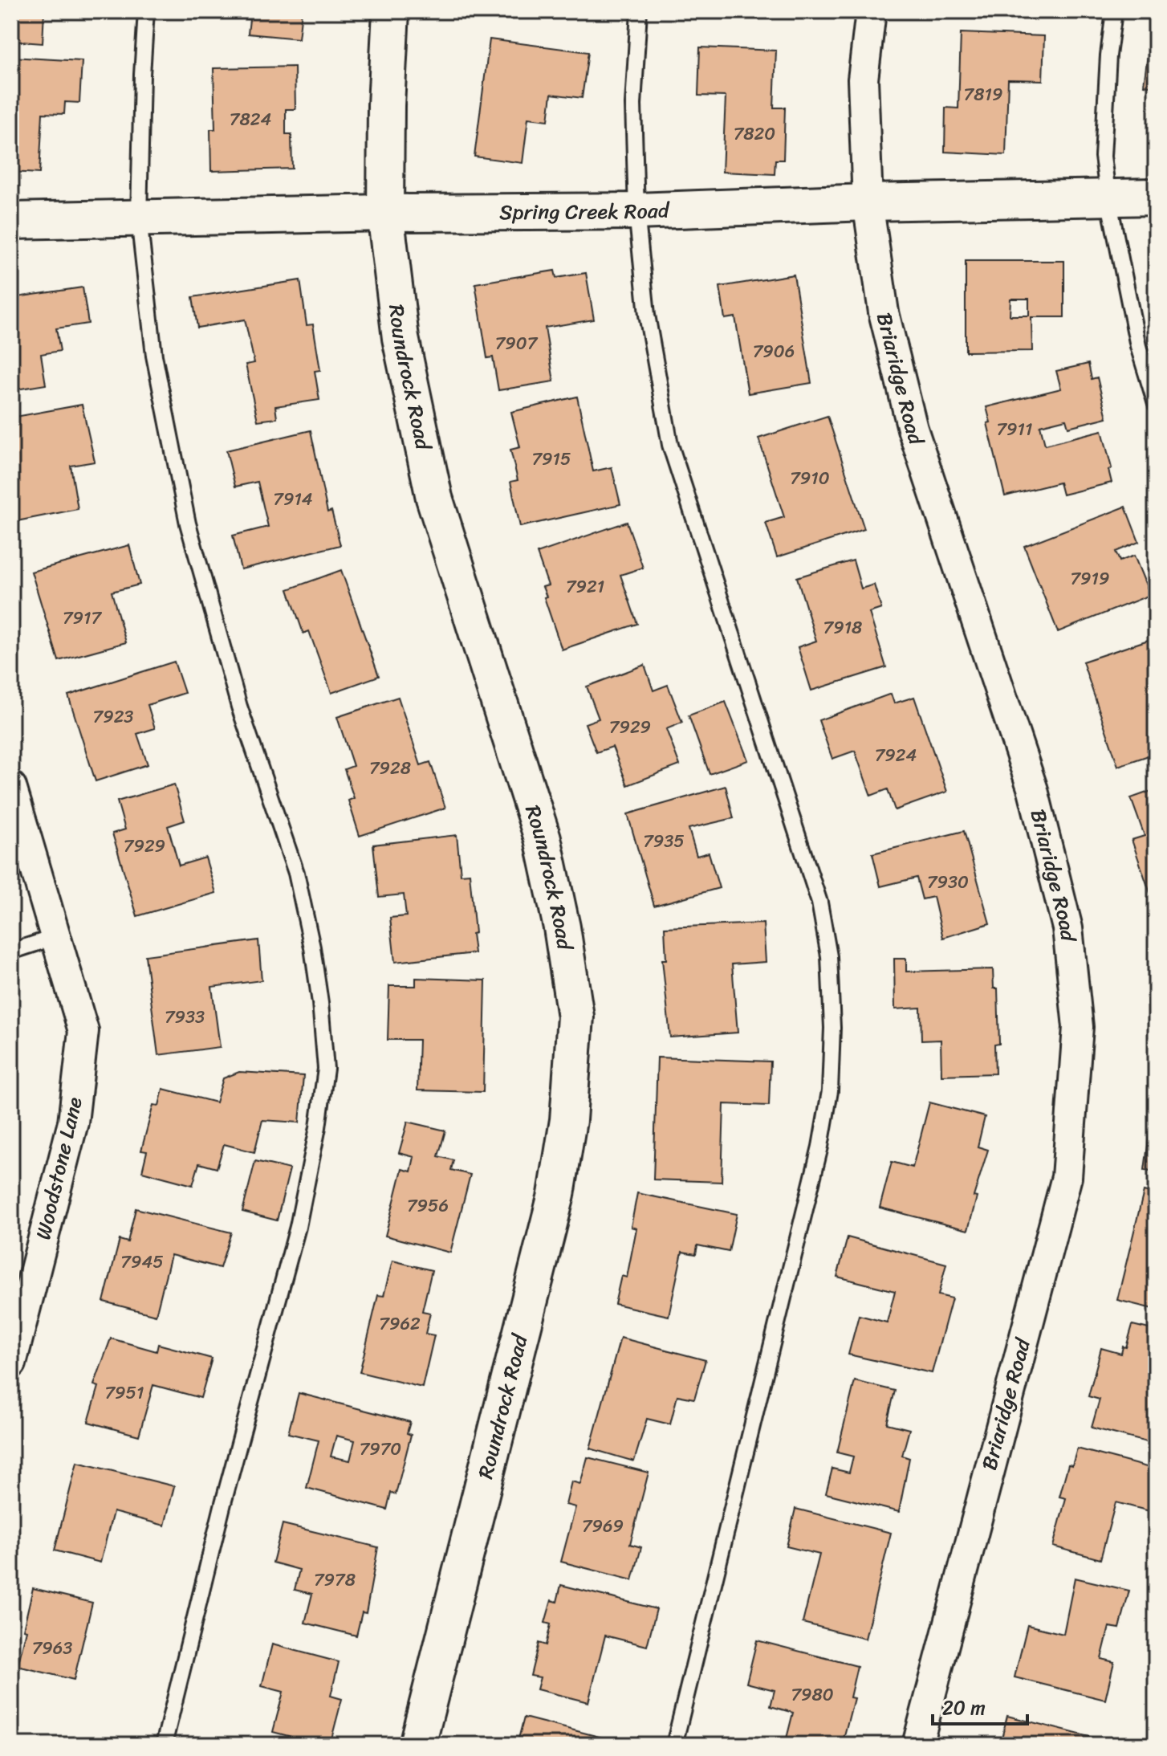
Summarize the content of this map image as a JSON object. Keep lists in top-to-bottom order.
{
  "streets": {
    "street": [
      "Spring Creek Road",
      "Roundrock Road",
      "Briaridge Road",
      "Woodstone Lane"
    ]
  },
  "crossings": [
    ["Spring Creek Road", "Roundrock Road"],
    ["Spring Creek Road", "Briaridge Road"]
  ],
  "house_numbers": [
    "7819",
    "7824",
    "7820",
    "7907",
    "7906",
    "7911",
    "7915",
    "7910",
    "7914",
    "7919",
    "7921",
    "7917",
    "7918",
    "7923",
    "7929",
    "7924",
    "7928",
    "7935",
    "7929",
    "7930",
    "7933",
    "7956",
    "7945",
    "7962",
    "7951",
    "7970",
    "7969",
    "7978",
    "7963",
    "7980"
  ],
  "scale_bar": "20 m"
}
